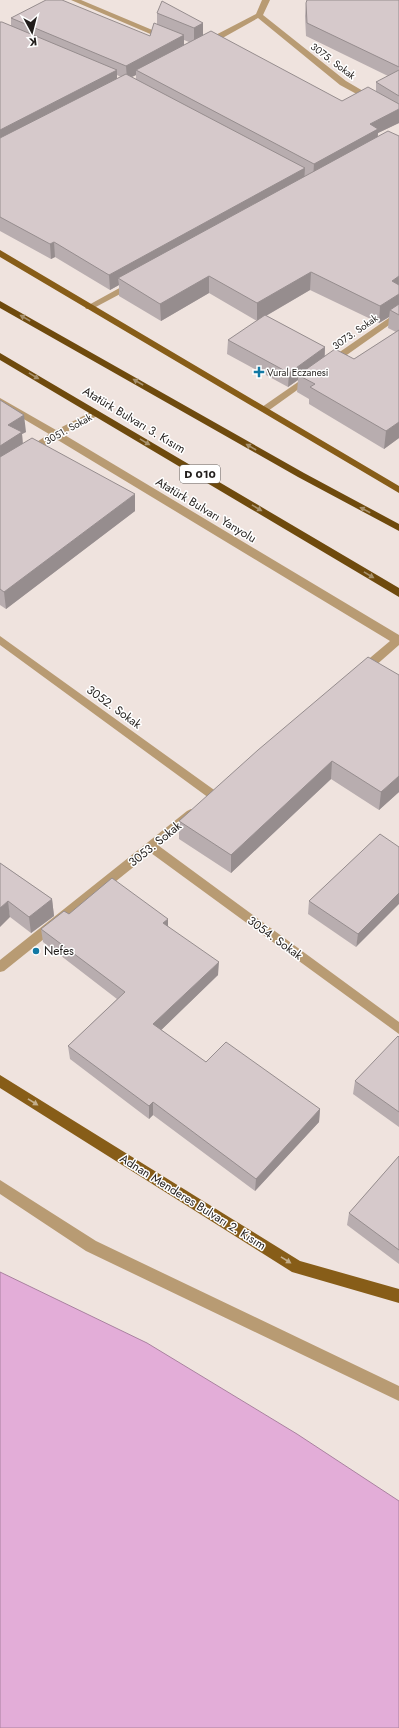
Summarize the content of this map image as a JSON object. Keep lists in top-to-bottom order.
{
  "streets": {
    "highway": ["Atatürk Bulvarı 3. Kısım", "D 010"],
    "main road": ["Adnan Menderes Bulvarı 2. Kısım"],
    "street": [
      "3075. Sokak",
      "3073. Sokak",
      "3051. Sokak",
      "Atatürk Bulvarı Yanyolu",
      "3052. Sokak",
      "3053. Sokak",
      "3054. Sokak"
    ]
  },
  "crossings": [
    ["Atatürk Bulvarı 3. Kısım", "3051. Sokak"],
    ["3051. Sokak", "Atatürk Bulvarı Yanyolu"],
    ["3052. Sokak", "3053. Sokak"],
    ["3053. Sokak", "3054. Sokak"]
  ],
  "one_way": ["Adnan Menderes Bulvarı 2. Kısım"],
  "places": {
    "health": ["Vural Eczanesi"],
    "other": ["Nefes"]
  },
  "north": "bottom"
}
